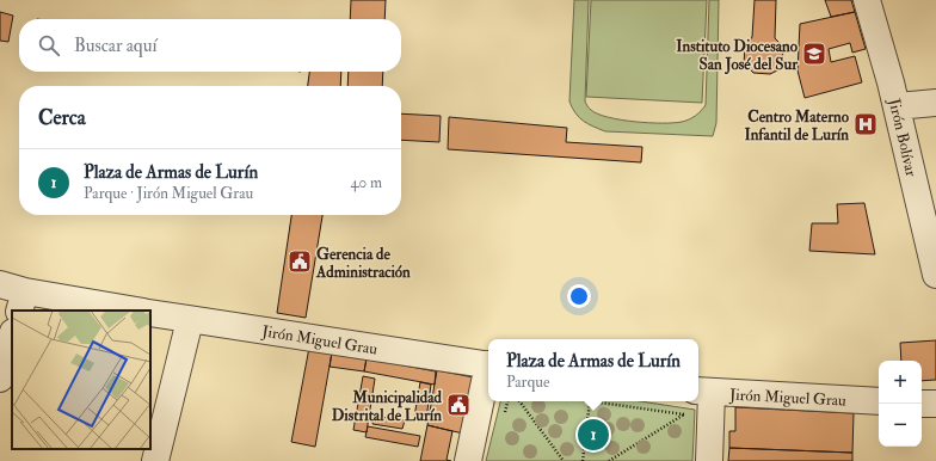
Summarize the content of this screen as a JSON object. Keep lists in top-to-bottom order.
{
  "streets": {
    "street": ["Jirón Bolívar", "Jirón Miguel Grau"]
  },
  "places": {
    "school or university": ["Instituto Diocesano San José del Sur"],
    "hospital": ["Centro Materno Infantil de Lurín"],
    "public building": ["Gerencia de Administración", "Municipalidad Distrital de Lurín"]
  },
  "page": {
    "search": "Buscar aquí",
    "heading": "Cerca",
    "list": [
      {
        "mark": "1",
        "name": "Plaza de Armas de Lurín",
        "note": "Parque · Jirón Miguel Grau",
        "value": "40 m"
      }
    ],
    "popup": ["Plaza de Armas de Lurín", "Parque"],
    "map_buttons": ["+", "−"],
    "pins": "1"
  }
}
